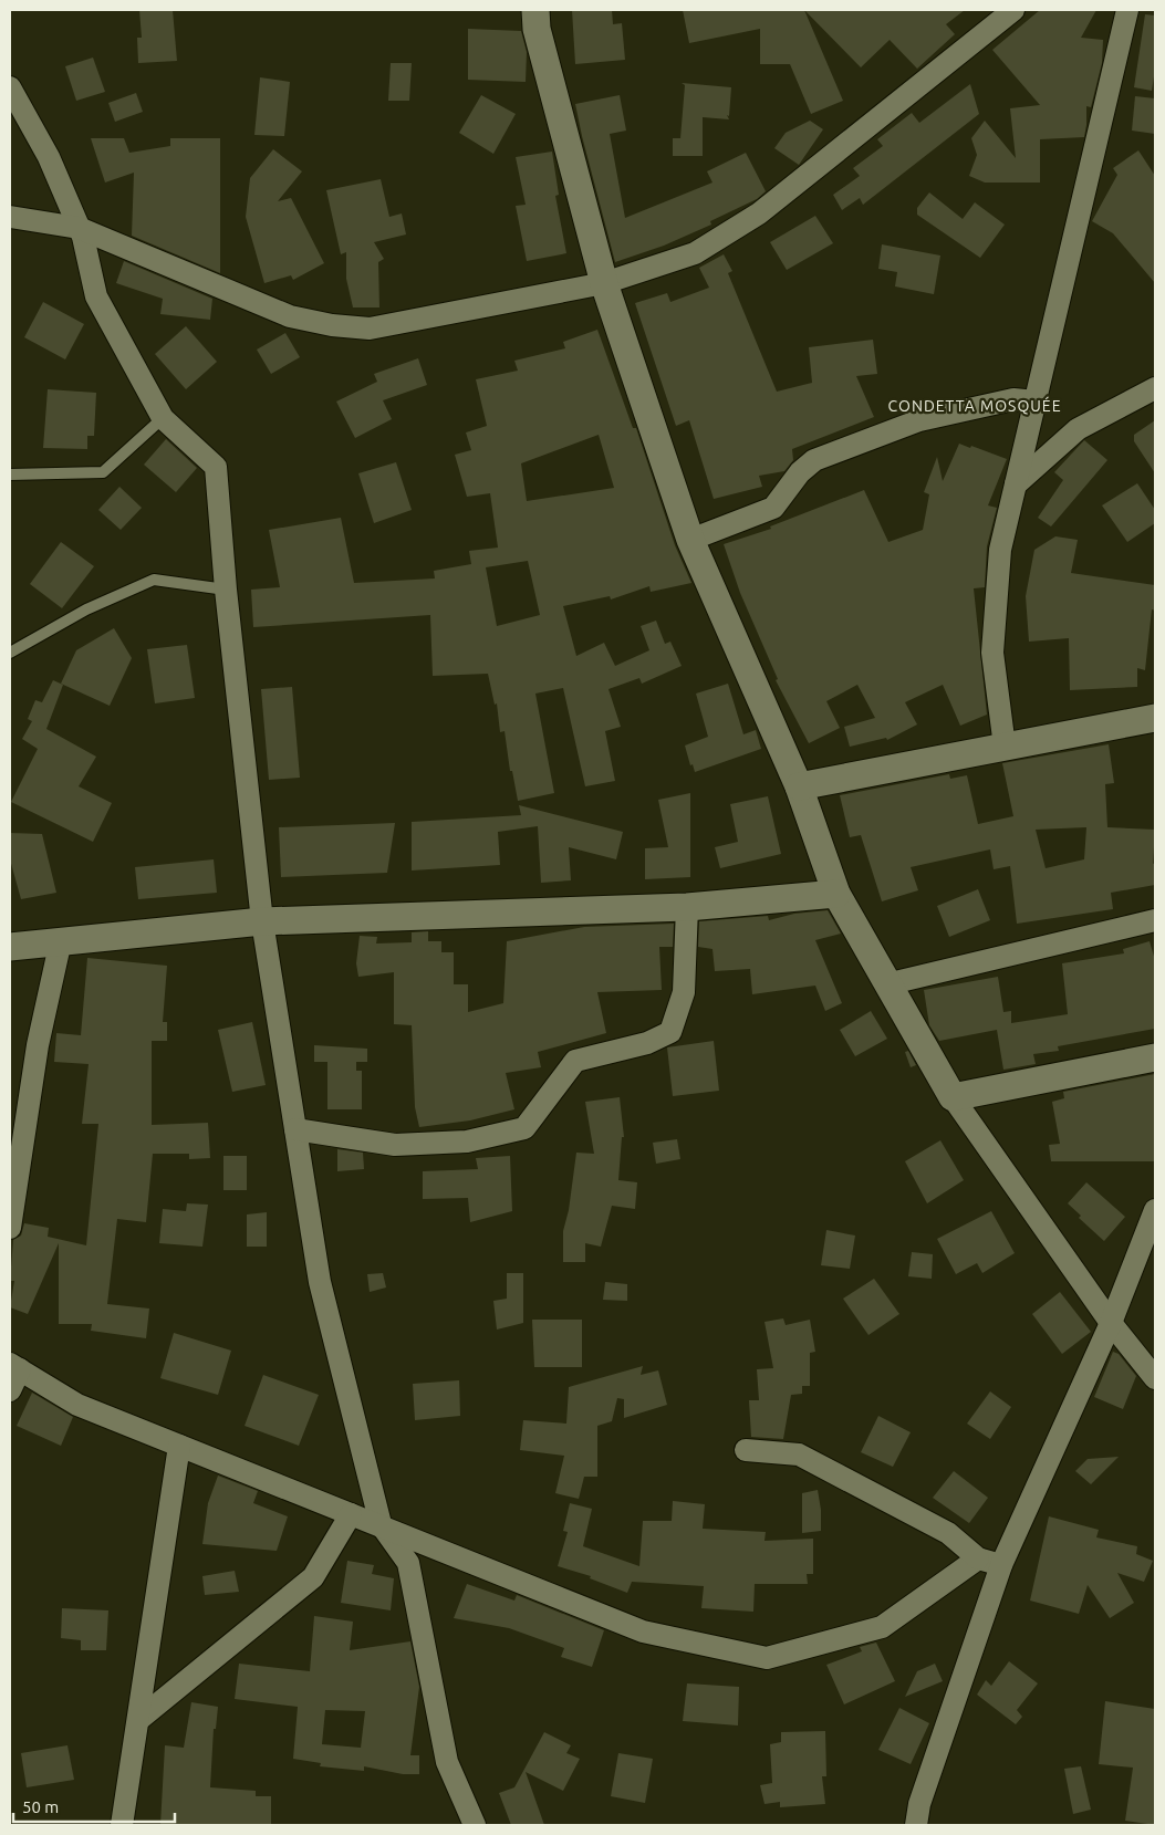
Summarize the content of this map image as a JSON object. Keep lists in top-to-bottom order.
{
  "districts": ["СONDETTA MOSQUÉE"],
  "scale_bar": "50 m"
}
